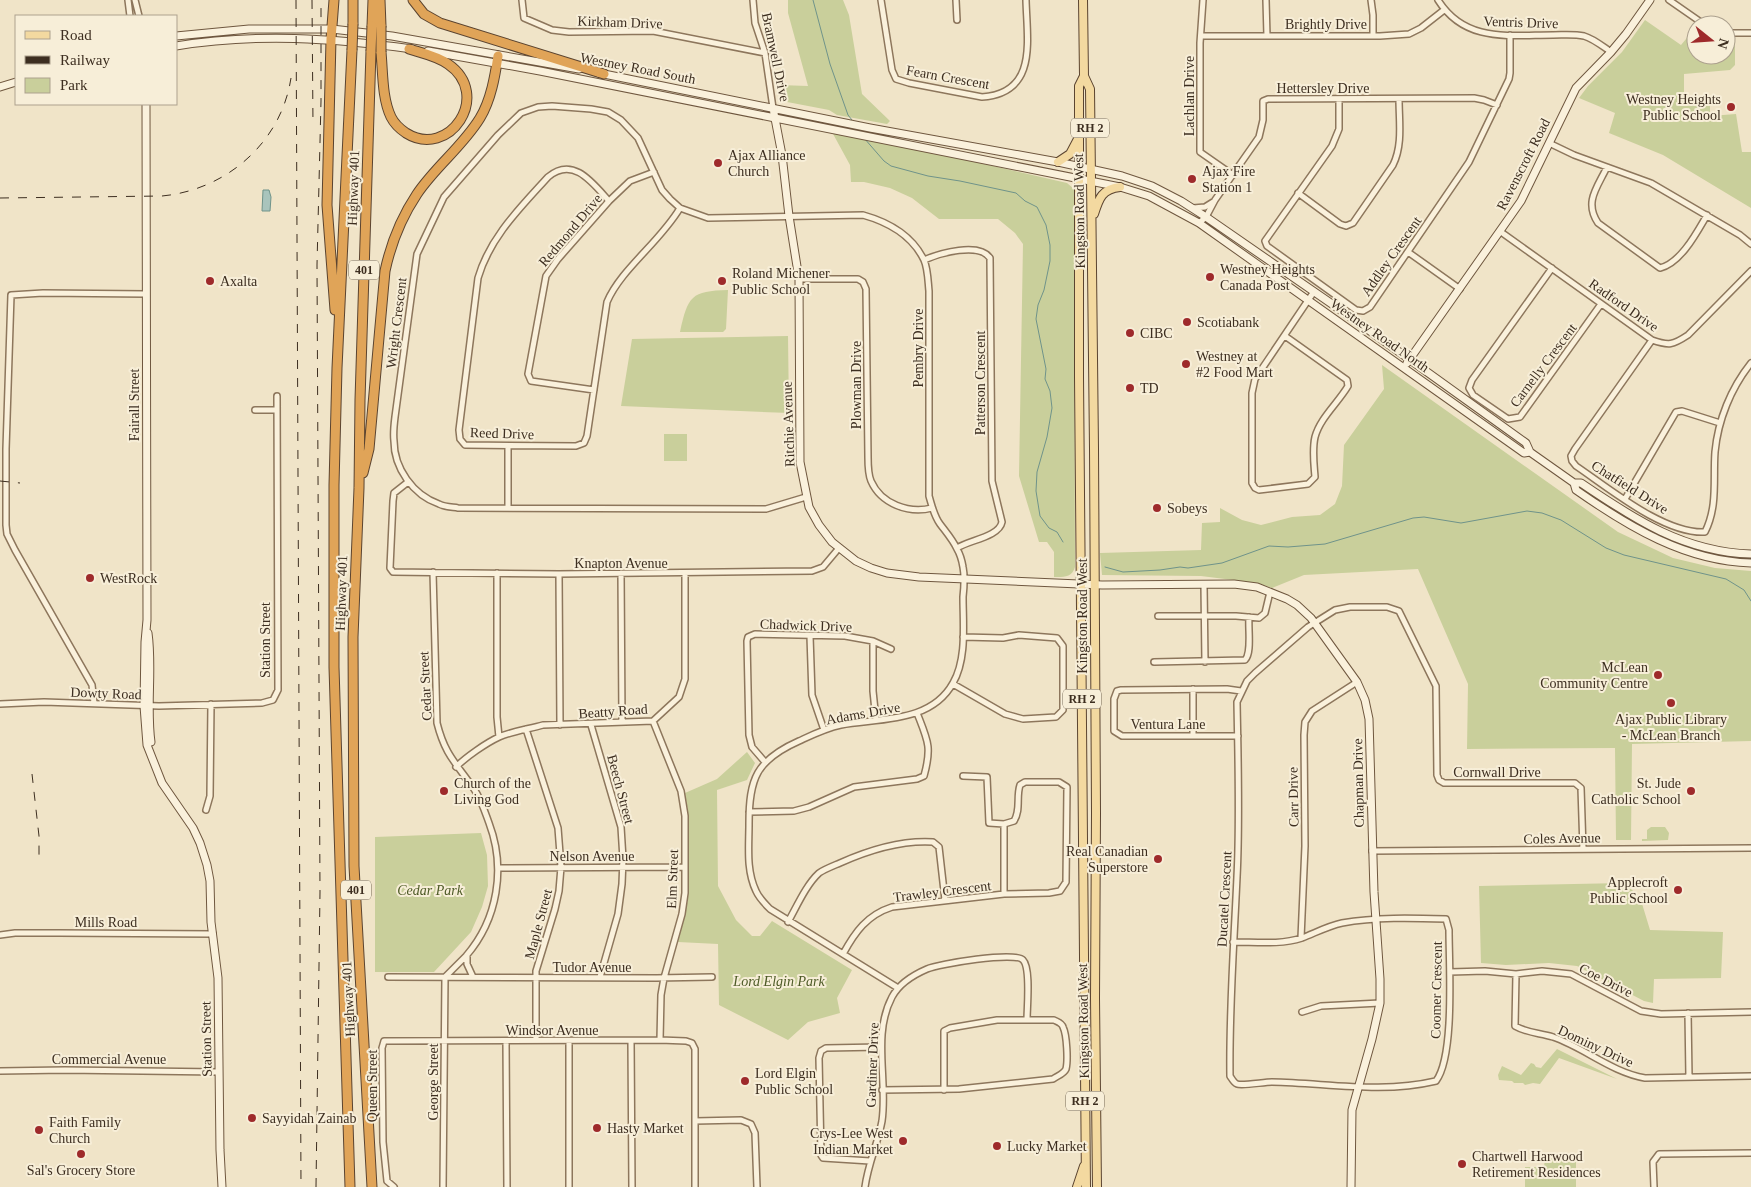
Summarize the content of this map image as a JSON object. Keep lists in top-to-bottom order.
{
  "streets": {
    "highway": ["Highway 401", "401"],
    "main road": [
      "Bramwell Drive",
      "Westney Road South",
      "RH 2",
      "Ravenscroft Road",
      "Kingston Road West",
      "Westney Road North",
      "Fairall Street",
      "Ritchie Avenue",
      "Station Street",
      "Chapman Drive"
    ],
    "street": [
      "Kirkham Drive",
      "Ventris Drive",
      "Brightly Drive",
      "Fearn Crescent",
      "Hettersley Drive",
      "Lachlan Drive",
      "Redmond Drive",
      "Addley Crescent",
      "Radford Drive",
      "Wright Crescent",
      "Pembry Drive",
      "Carnelly Crescent",
      "Patterson Crescent",
      "Plowman Drive",
      "Reed Drive",
      "Chatfield Drive",
      "Knapton Avenue",
      "Chadwick Drive",
      "Cedar Street",
      "Dowty Road",
      "Beatty Road",
      "Adams Drive",
      "Ventura Lane",
      "Cornwall Drive",
      "Beech Street",
      "Carr Drive",
      "Coles Avenue",
      "Nelson Avenue",
      "Elm Street",
      "Trawley Crescent",
      "Ducatel Crescent",
      "Mills Road",
      "Maple Street",
      "Tudor Avenue",
      "Coe Drive",
      "Coomer Crescent",
      "Windsor Avenue",
      "Dominy Drive",
      "Commercial Avenue",
      "Gardiner Drive",
      "George Street",
      "Queen Street"
    ]
  },
  "crossings": [
    ["Kirkham Drive", "Bramwell Drive"],
    ["Ventris Drive", "Brightly Drive"],
    ["Ventris Drive", "Ravenscroft Road"],
    ["Ventris Drive", "Addley Crescent"],
    ["Brightly Drive", "Lachlan Drive"],
    ["Bramwell Drive", "Westney Road South"],
    ["Bramwell Drive", "Ritchie Avenue"],
    ["Westney Road South", "Kingston Road West"],
    ["Westney Road South", "Westney Road North"],
    ["Westney Road South", "Ritchie Avenue"],
    ["Hettersley Drive", "Lachlan Drive"],
    ["Hettersley Drive", "Addley Crescent"],
    ["Hettersley Drive", "Westney Road North"],
    ["Ravenscroft Road", "Radford Drive"],
    ["Ravenscroft Road", "Westney Road North"],
    ["Kingston Road West", "Westney Road North"],
    ["Kingston Road West", "Ritchie Avenue"],
    ["Kingston Road West", "Chapman Drive"],
    ["Redmond Drive", "Wright Crescent"],
    ["Redmond Drive", "Reed Drive"],
    ["Radford Drive", "Carnelly Crescent"],
    ["Radford Drive", "Chatfield Drive"],
    ["Wright Crescent", "Pembry Drive"],
    ["Wright Crescent", "Ritchie Avenue"],
    ["Wright Crescent", "Reed Drive"],
    ["Wright Crescent", "Knapton Avenue"],
    ["Pembry Drive", "Patterson Crescent"],
    ["Pembry Drive", "Plowman Drive"],
    ["Pembry Drive", "Ritchie Avenue"],
    ["Pembry Drive", "Adams Drive"],
    ["Plowman Drive", "Ritchie Avenue"],
    ["Fairall Street", "Station Street"],
    ["Fairall Street", "Dowty Road"],
    ["Ritchie Avenue", "Knapton Avenue"],
    ["Ritchie Avenue", "Adams Drive"],
    ["Ritchie Avenue", "Chapman Drive"],
    ["Knapton Avenue", "Cedar Street"],
    ["Knapton Avenue", "Beatty Road"],
    ["Chadwick Drive", "Adams Drive"],
    ["Station Street", "Dowty Road"],
    ["Station Street", "Mills Road"],
    ["Station Street", "Commercial Avenue"],
    ["Cedar Street", "Beatty Road"],
    ["Cedar Street", "Nelson Avenue"],
    ["Cedar Street", "Tudor Avenue"],
    ["Cedar Street", "George Street"],
    ["Beatty Road", "Beech Street"],
    ["Beatty Road", "Elm Street"],
    ["Beatty Road", "Maple Street"],
    ["Adams Drive", "Trawley Crescent"],
    ["Adams Drive", "Gardiner Drive"],
    ["Ventura Lane", "Ducatel Crescent"],
    ["Cornwall Drive", "Chapman Drive"],
    ["Cornwall Drive", "Coles Avenue"],
    ["Chapman Drive", "Carr Drive"],
    ["Chapman Drive", "Coles Avenue"],
    ["Chapman Drive", "Ducatel Crescent"],
    ["Chapman Drive", "Coomer Crescent"],
    ["Beech Street", "Nelson Avenue"],
    ["Beech Street", "Tudor Avenue"],
    ["Nelson Avenue", "Elm Street"],
    ["Nelson Avenue", "Maple Street"],
    ["Elm Street", "Tudor Avenue"],
    ["Elm Street", "Windsor Avenue"],
    ["Ducatel Crescent", "Coomer Crescent"],
    ["Maple Street", "Tudor Avenue"],
    ["Maple Street", "Windsor Avenue"],
    ["Tudor Avenue", "George Street"],
    ["Coe Drive", "Coomer Crescent"],
    ["Coe Drive", "Dominy Drive"],
    ["Windsor Avenue", "George Street"],
    ["Windsor Avenue", "Queen Street"],
    ["George Street", "Queen Street"]
  ],
  "parks": ["Cedar Park", "Lord Elgin Park"],
  "places": [
    "Westney Heights Public School",
    "Ajax Alliance Church",
    "Ajax Fire Station 1",
    "Westney Heights Canada Post",
    "Axalta",
    "Roland Michener Public School",
    "Scotiabank",
    "CIBC",
    "Westney at #2 Food Mart",
    "TD",
    "Sobeys",
    "WestRock",
    "McLean Community Centre",
    "Ajax Public Library - McLean Branch",
    "Church of the Living God",
    "St. Jude Catholic School",
    "Real Canadian Superstore",
    "Applecroft Public School",
    "Lord Elgin Public School",
    "Sayyidah Zainab",
    "Hasty Market",
    "Faith Family Church",
    "Crys-Lee West Indian Market",
    "Lucky Market",
    "Sal's Grocery Store",
    "Chartwell Harwood Retirement Residences"
  ],
  "legend": ["Road", "Railway", "Park"],
  "north": "right"
}
